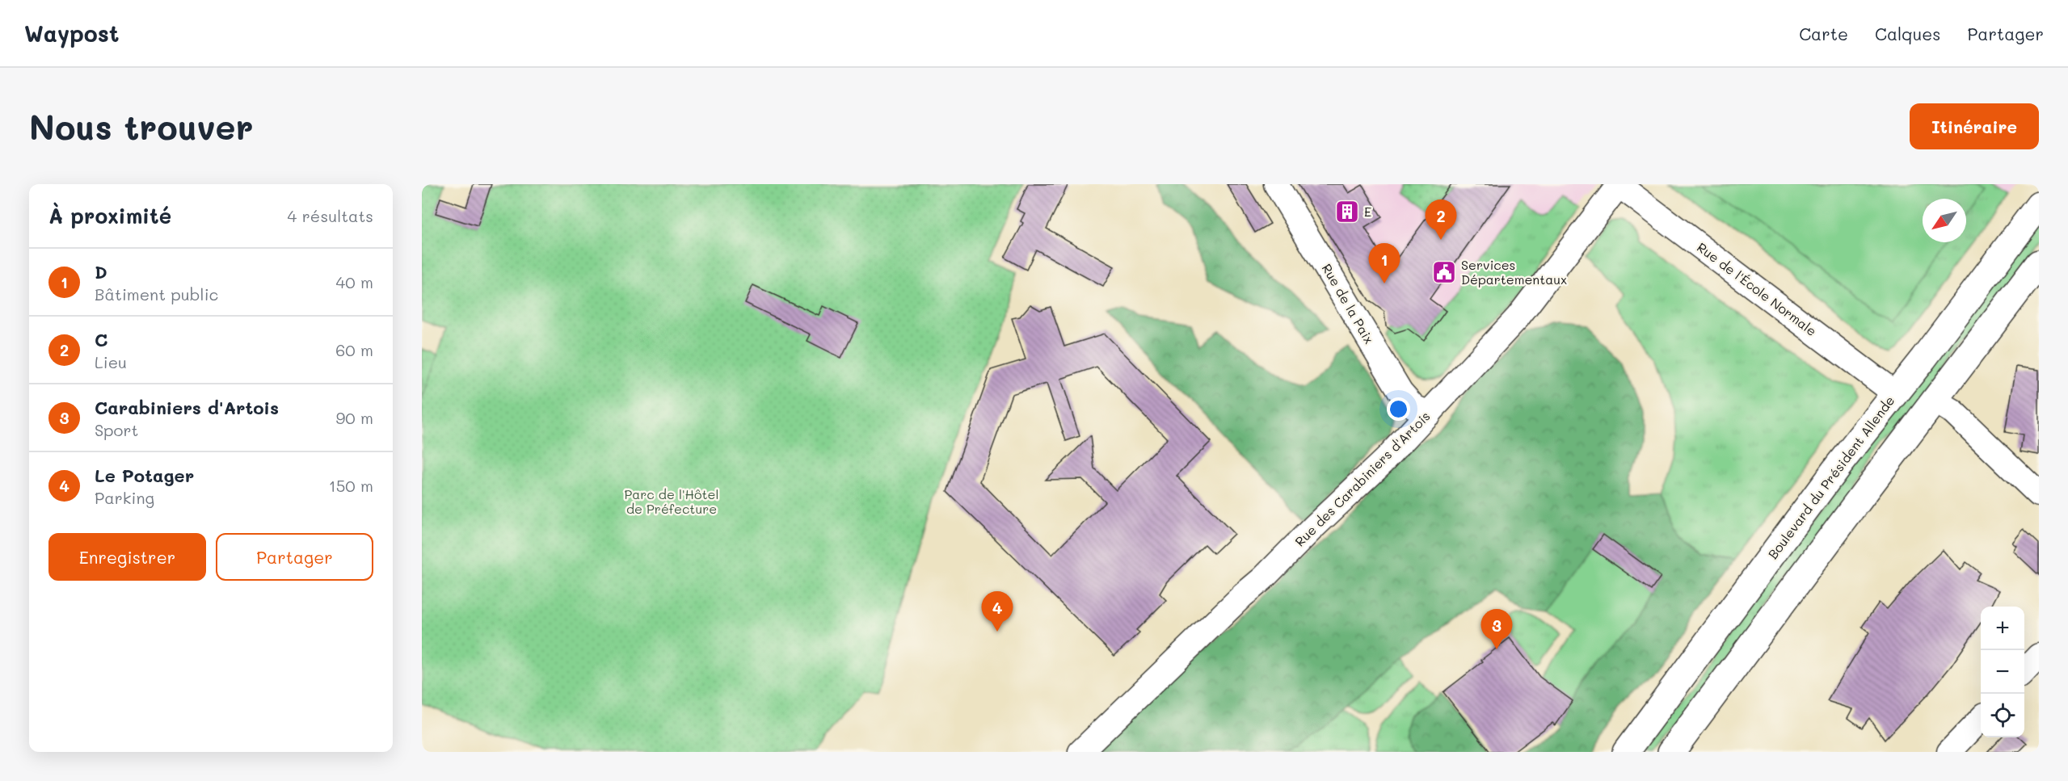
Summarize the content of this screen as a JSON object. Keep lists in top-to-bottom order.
{
  "streets": {
    "main road": ["Boulevard du Président Allende"],
    "street": ["Rue de l'École Normale", "Rue de la Paix", "Rue des Carabiniers d'Artois"]
  },
  "crossings": [
    ["Rue de l'École Normale", "Boulevard du Président Allende"],
    ["Rue de l'École Normale", "Rue des Carabiniers d'Artois"],
    ["Rue de la Paix", "Rue des Carabiniers d'Artois"]
  ],
  "parks": ["Parc de l'Hôtel de Préfecture"],
  "places": {
    "building": ["E"],
    "public building": ["Services Départementaux"]
  },
  "north": "bottom left",
  "page": {
    "header": "Waypost",
    "nav": ["Carte", "Calques", "Partager"],
    "buttons": [
      "Itinéraire",
      ["Enregistrer", "Partager"]
    ],
    "title": "Nous trouver",
    "heading": ["À proximité", "4 résultats"],
    "pins": [
      "2",
      "1",
      "4",
      "3"
    ],
    "list": [
      {
        "mark": "1",
        "name": "D",
        "note": "Bâtiment public",
        "value": "40 m"
      },
      {
        "mark": "2",
        "name": "C",
        "note": "Lieu",
        "value": "60 m"
      },
      {
        "mark": "3",
        "name": "Carabiniers d'Artois",
        "note": "Sport",
        "value": "90 m"
      },
      {
        "mark": "4",
        "name": "Le Potager",
        "note": "Parking",
        "value": "150 m"
      }
    ],
    "map_buttons": ["+", "−"]
  }
}
